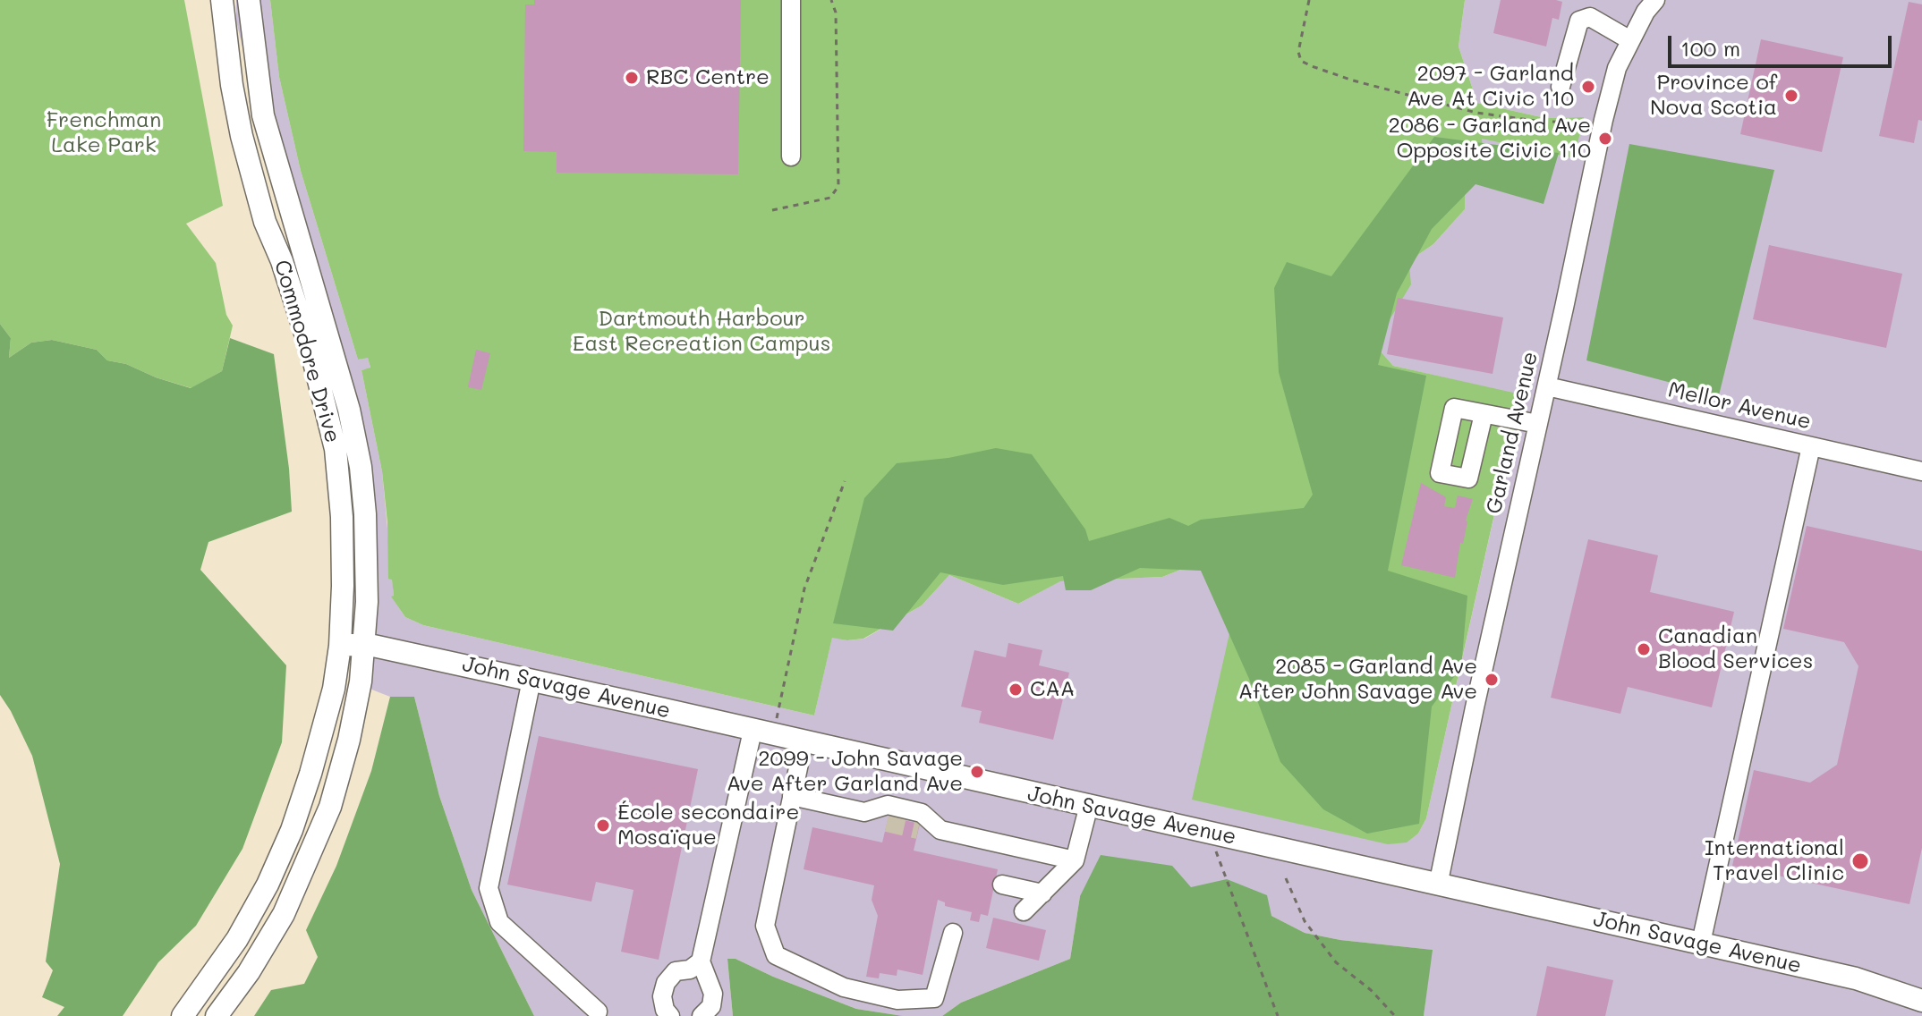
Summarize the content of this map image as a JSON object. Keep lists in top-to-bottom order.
{
  "streets": {
    "main road": ["Commodore Drive", "John Savage Avenue"],
    "street": ["Mellor Avenue", "Garland Avenue"]
  },
  "crossings": [
    ["Commodore Drive", "John Savage Avenue"],
    ["Mellor Avenue", "Garland Avenue"],
    ["Garland Avenue", "John Savage Avenue"]
  ],
  "parks": ["Frenchman Lake Park", "Dartmouth Harbour East Recreation Campus"],
  "places": [
    "RBC Centre",
    "2097 - Garland Ave At Civic 110",
    "Province of Nova Scotia",
    "2086 - Garland Ave Opposite Civic 110",
    "Canadian Blood Services",
    "2085 - Garland Ave After John Savage Ave",
    "CAA",
    "2099 - John Savage Ave After Garland Ave",
    "École secondaire Mosaïque",
    "International Travel Clinic"
  ],
  "scale_bar": "100 m"
}
